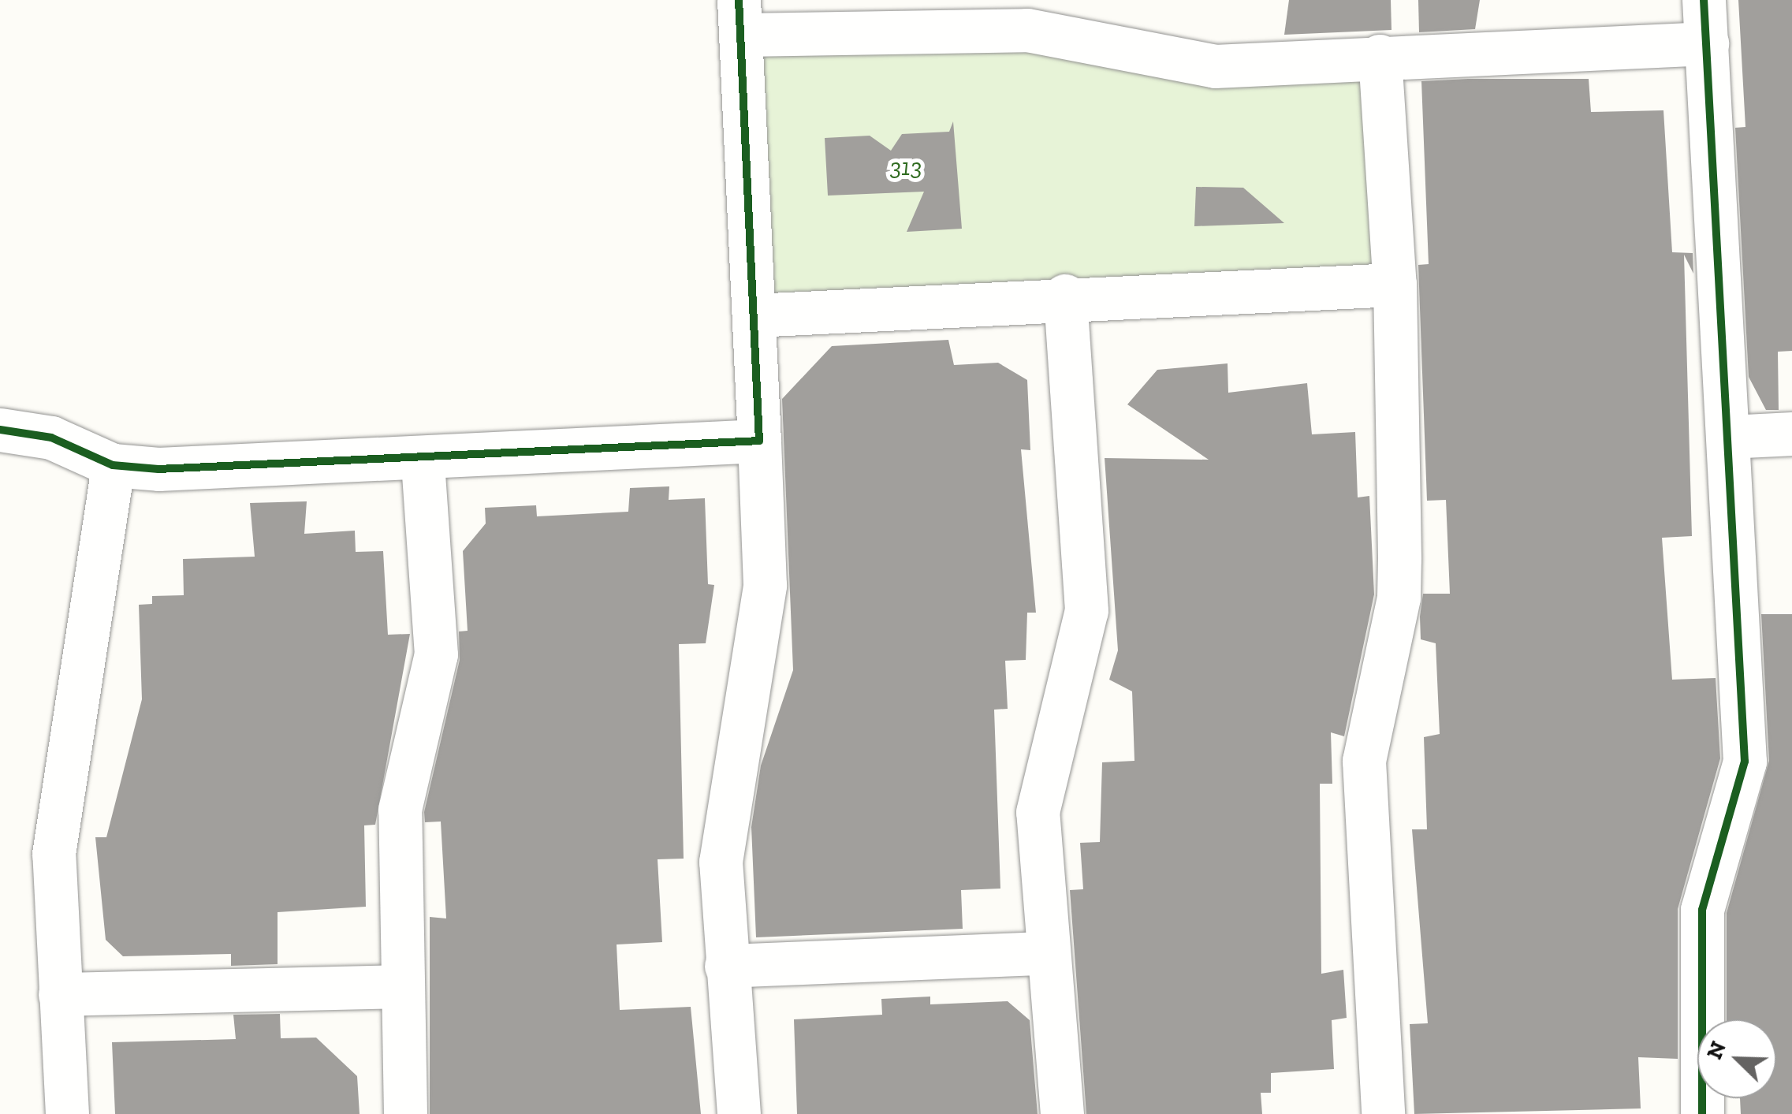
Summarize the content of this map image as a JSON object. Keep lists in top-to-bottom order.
{
  "parks": ["313"],
  "north": "top left"
}
